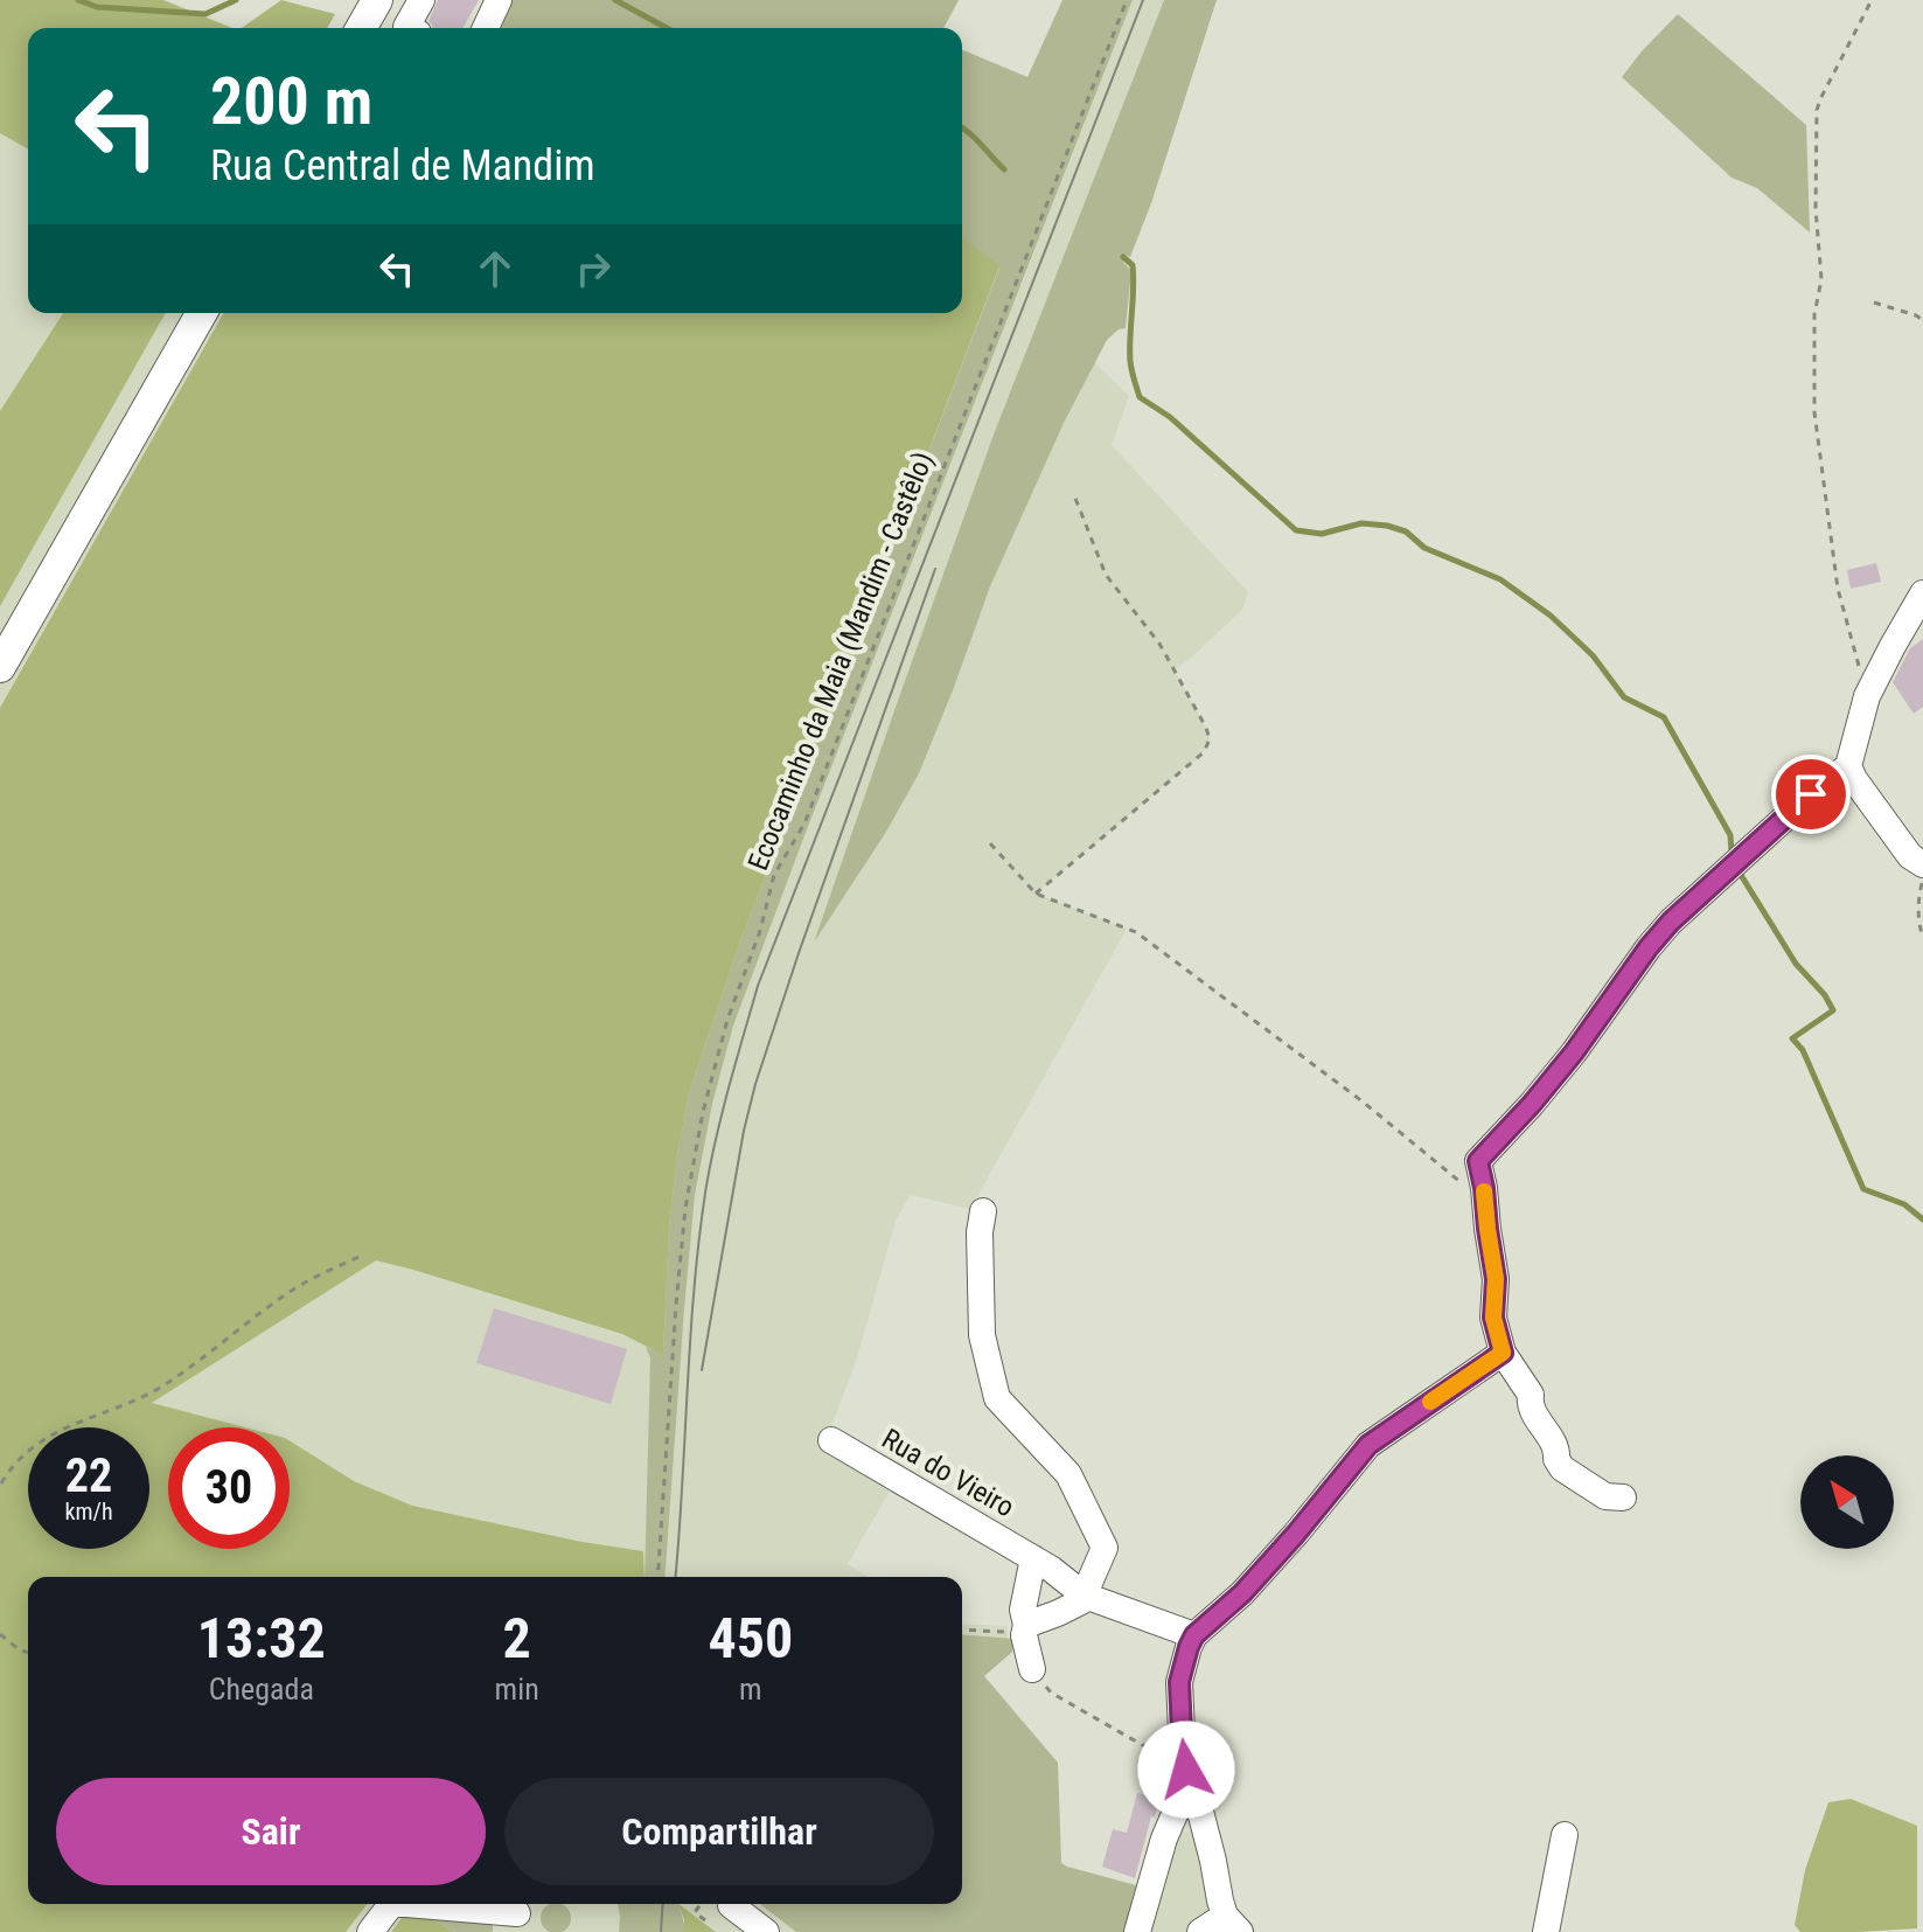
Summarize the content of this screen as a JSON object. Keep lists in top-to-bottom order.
{
  "streets": {
    "street": ["Rua do Vieiro"],
    "path": ["Ecocaminho da Maia (Mandim - Castêlo)"]
  },
  "north": "top left",
  "page": {
    "turn": ["200 m", "Rua Central de Mandim"],
    "speed": "22 km/h",
    "limit": "30",
    "eta": [
      "13:32",
      "Chegada",
      "2",
      "min",
      "450",
      "m"
    ],
    "buttons": ["Sair", "Compartilhar"]
  }
}
